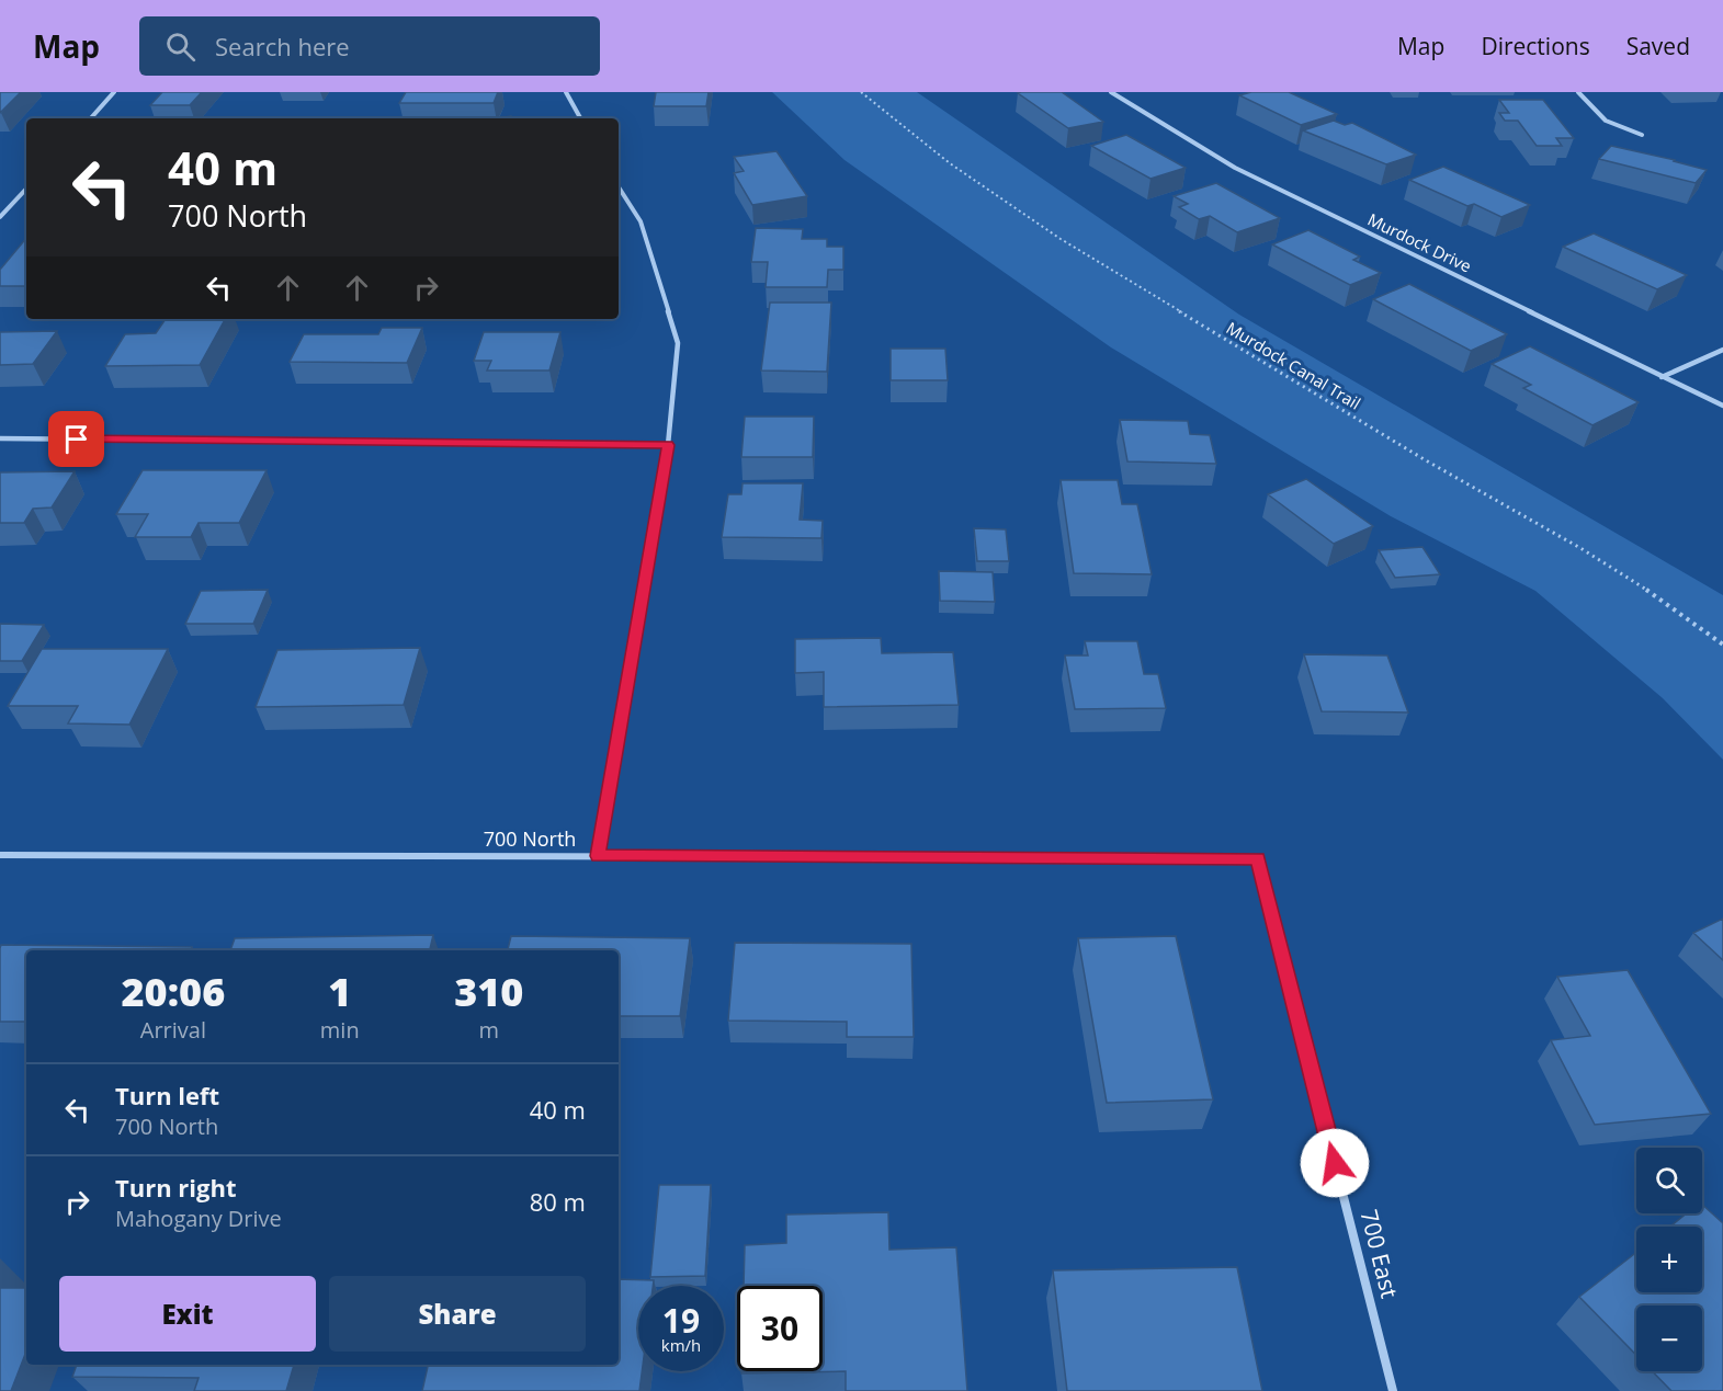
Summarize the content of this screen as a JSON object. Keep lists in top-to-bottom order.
{
  "streets": {
    "street": ["Murdock Drive", "700 North", "700 East"],
    "path": ["Murdock Canal Trail"]
  },
  "crossings": [
    ["700 North", "700 East"]
  ],
  "page": {
    "header": "Map",
    "search": "Search here",
    "nav": ["Map", "Directions", "Saved"],
    "turn": ["40 m", "700 North"],
    "eta": [
      "20:06",
      "Arrival",
      "1",
      "min",
      "310",
      "m"
    ],
    "list": [
      {
        "name": "Turn left",
        "note": "700 North",
        "value": "40 m"
      },
      {
        "name": "Turn right",
        "note": "Mahogany Drive",
        "value": "80 m"
      }
    ],
    "map_buttons": ["+", "−"],
    "buttons": ["Exit", "Share"],
    "speed": "19 km/h",
    "limit": "30"
  }
}
